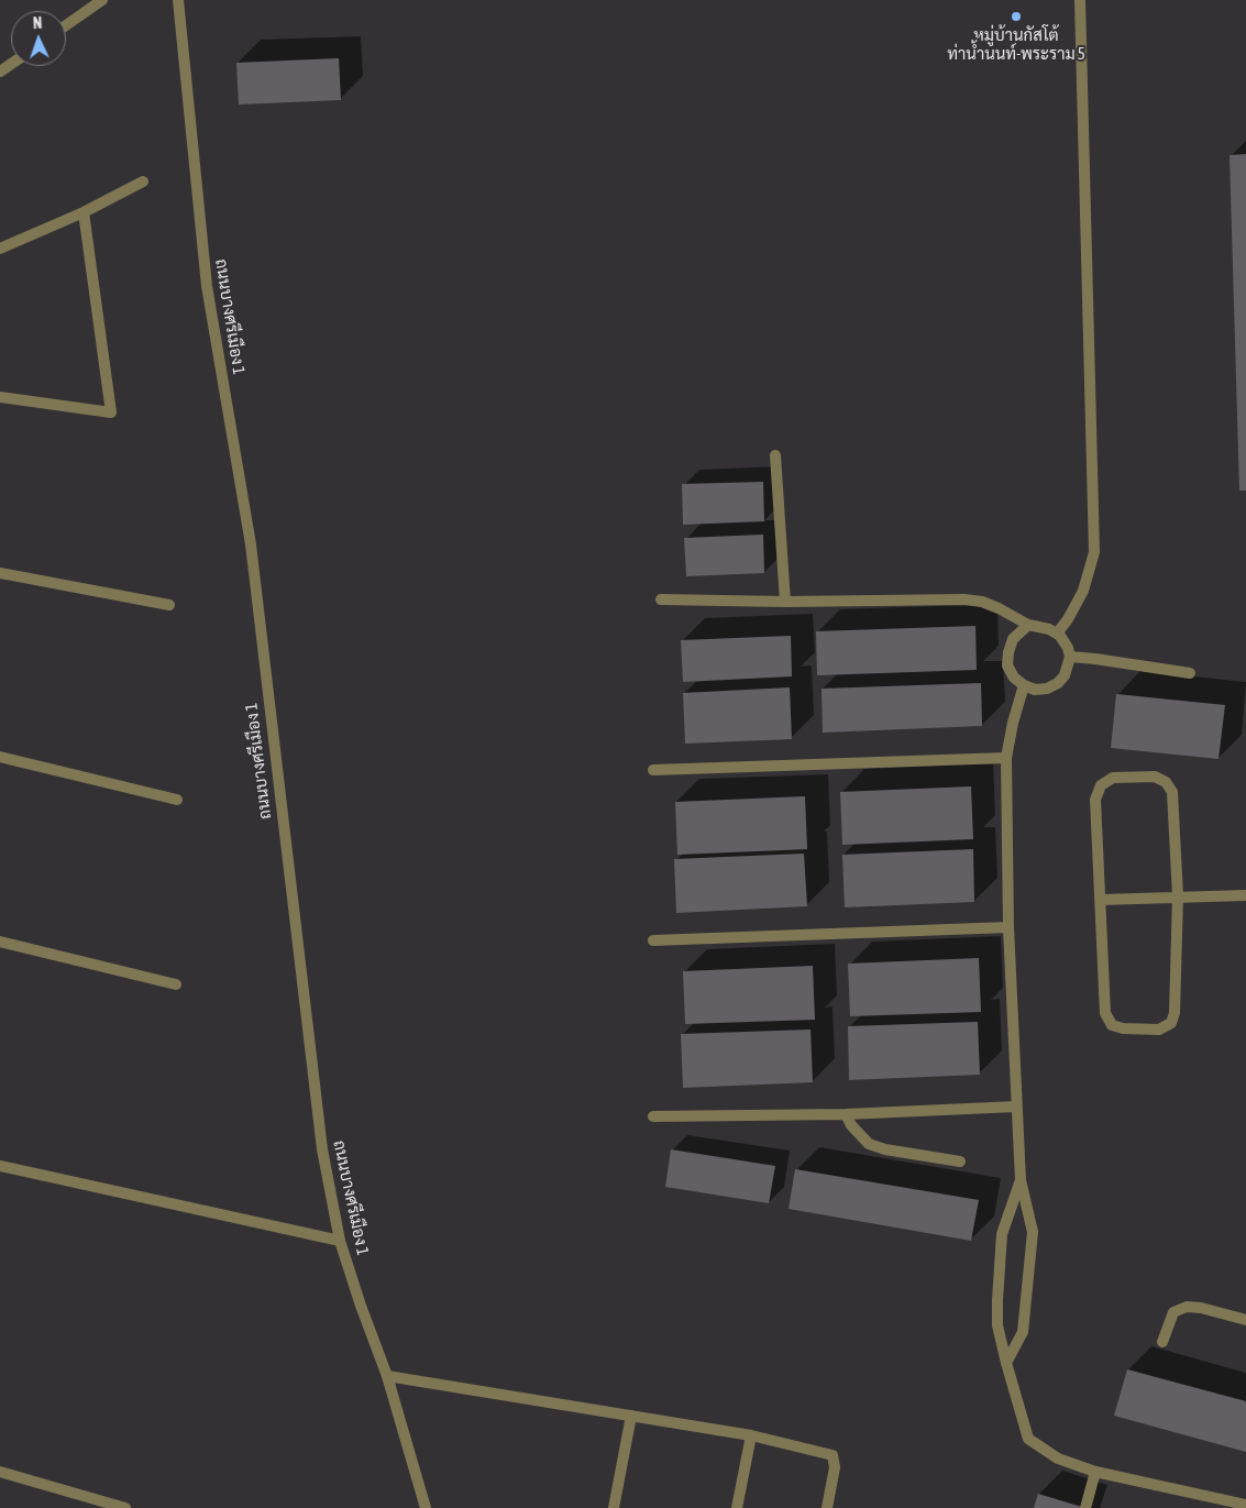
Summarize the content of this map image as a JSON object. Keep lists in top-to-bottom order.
{
  "streets": {
    "street": ["ถนนบางศรีเมือง 1"]
  },
  "places": ["หมู่บ้านกัสโต้ ท่าน้ำนนท์-พระราม 5"],
  "north": "top"
}
